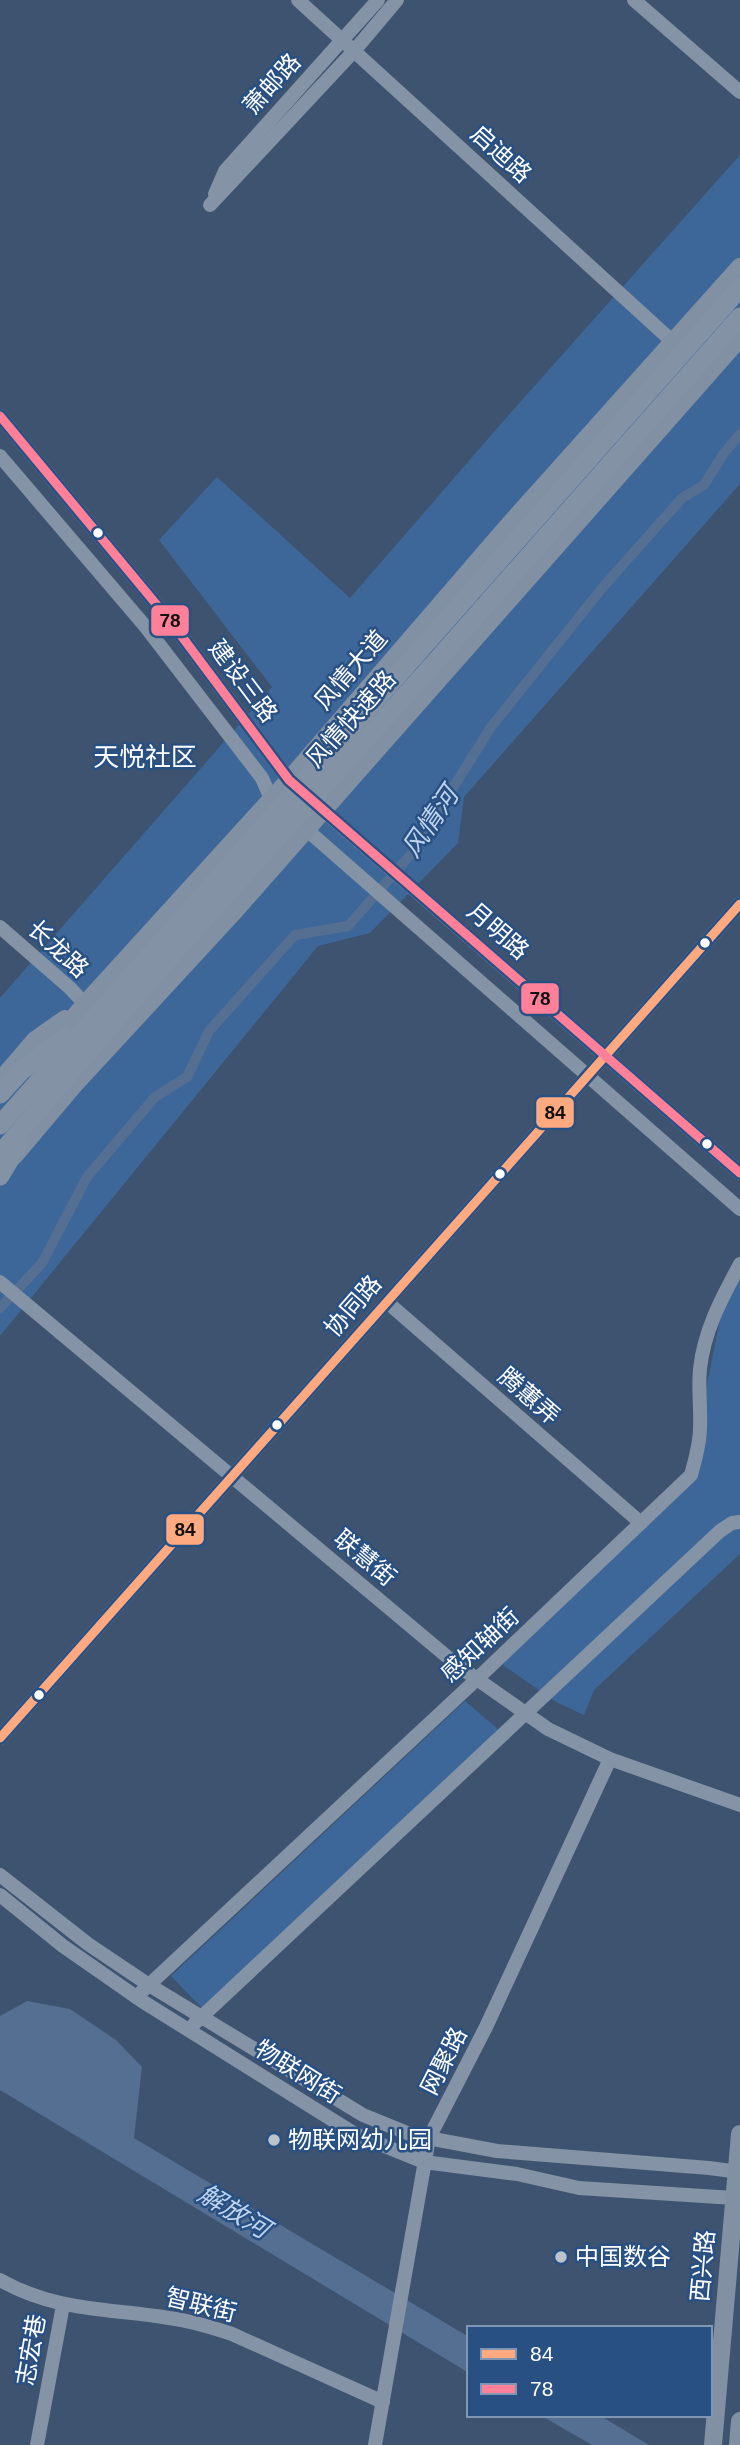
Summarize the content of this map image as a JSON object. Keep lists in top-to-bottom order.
{
  "streets": {
    "highway": ["风情快速路"],
    "main road": ["风情大道", "西兴路"],
    "street": [
      "启迪路",
      "建设三路",
      "月明路",
      "长龙路",
      "协同路",
      "腾蕙弄",
      "联慧街",
      "感知轴街",
      "网聚路",
      "物联网街",
      "智联街",
      "志宏巷"
    ]
  },
  "crossings": [
    ["启迪路", "风情大道"],
    ["风情大道", "建设三路"],
    ["风情大道", "风情快速路"],
    ["风情大道", "月明路"],
    ["风情大道", "长龙路"],
    ["建设三路", "月明路"],
    ["风情快速路", "长龙路"],
    ["月明路", "协同路"],
    ["协同路", "腾蕙弄"],
    ["协同路", "联慧街"],
    ["腾蕙弄", "感知轴街"],
    ["联慧街", "感知轴街"],
    ["联慧街", "网聚路"],
    ["感知轴街", "物联网街"],
    ["网聚路", "物联网街"],
    ["网聚路", "智联街"],
    ["物联网街", "西兴路"],
    ["智联街", "志宏巷"]
  ],
  "districts": ["天悦社区"],
  "water": ["风情河", "解放河"],
  "places": ["物联网幼儿园", "中国数谷"],
  "lines": ["transit line 78", "transit line 84"],
  "legend": ["84", "78"]
}
